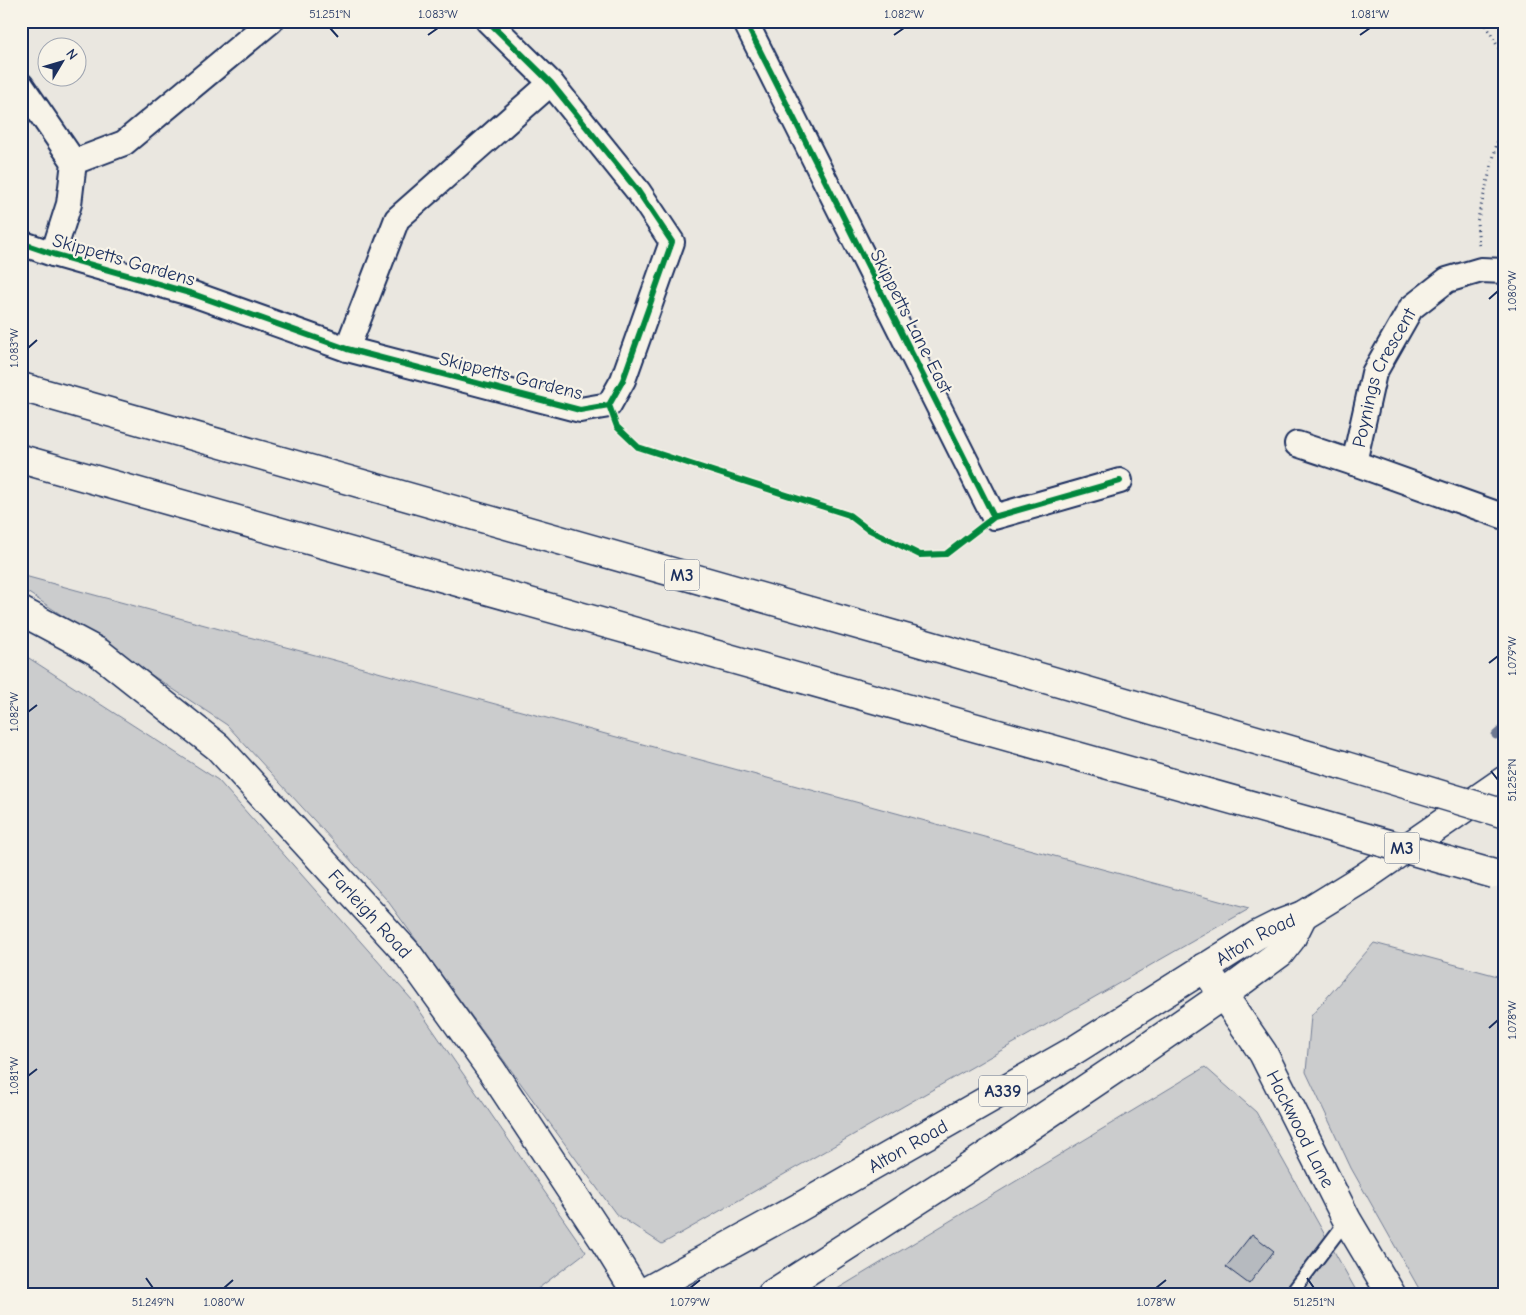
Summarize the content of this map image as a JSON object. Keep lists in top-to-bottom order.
{
  "streets": {
    "main road": [
      "M3",
      "Farleigh Road",
      "Alton Road",
      "A339",
      "Hackwood Lane"
    ],
    "street": ["Skippetts Gardens", "Skippetts Lane East", "Poynings Crescent"]
  },
  "crossings": [
    ["Farleigh Road", "Alton Road"],
    ["Alton Road", "A339"],
    ["Alton Road", "Hackwood Lane"]
  ],
  "north": "top right",
  "coordinates": [
    "51.251°N",
    "1.083°W",
    "1.082°W",
    "1.081°W",
    "1.080°W",
    "1.079°W",
    "51.252°N",
    "1.078°W",
    "51.249°N"
  ]
}
